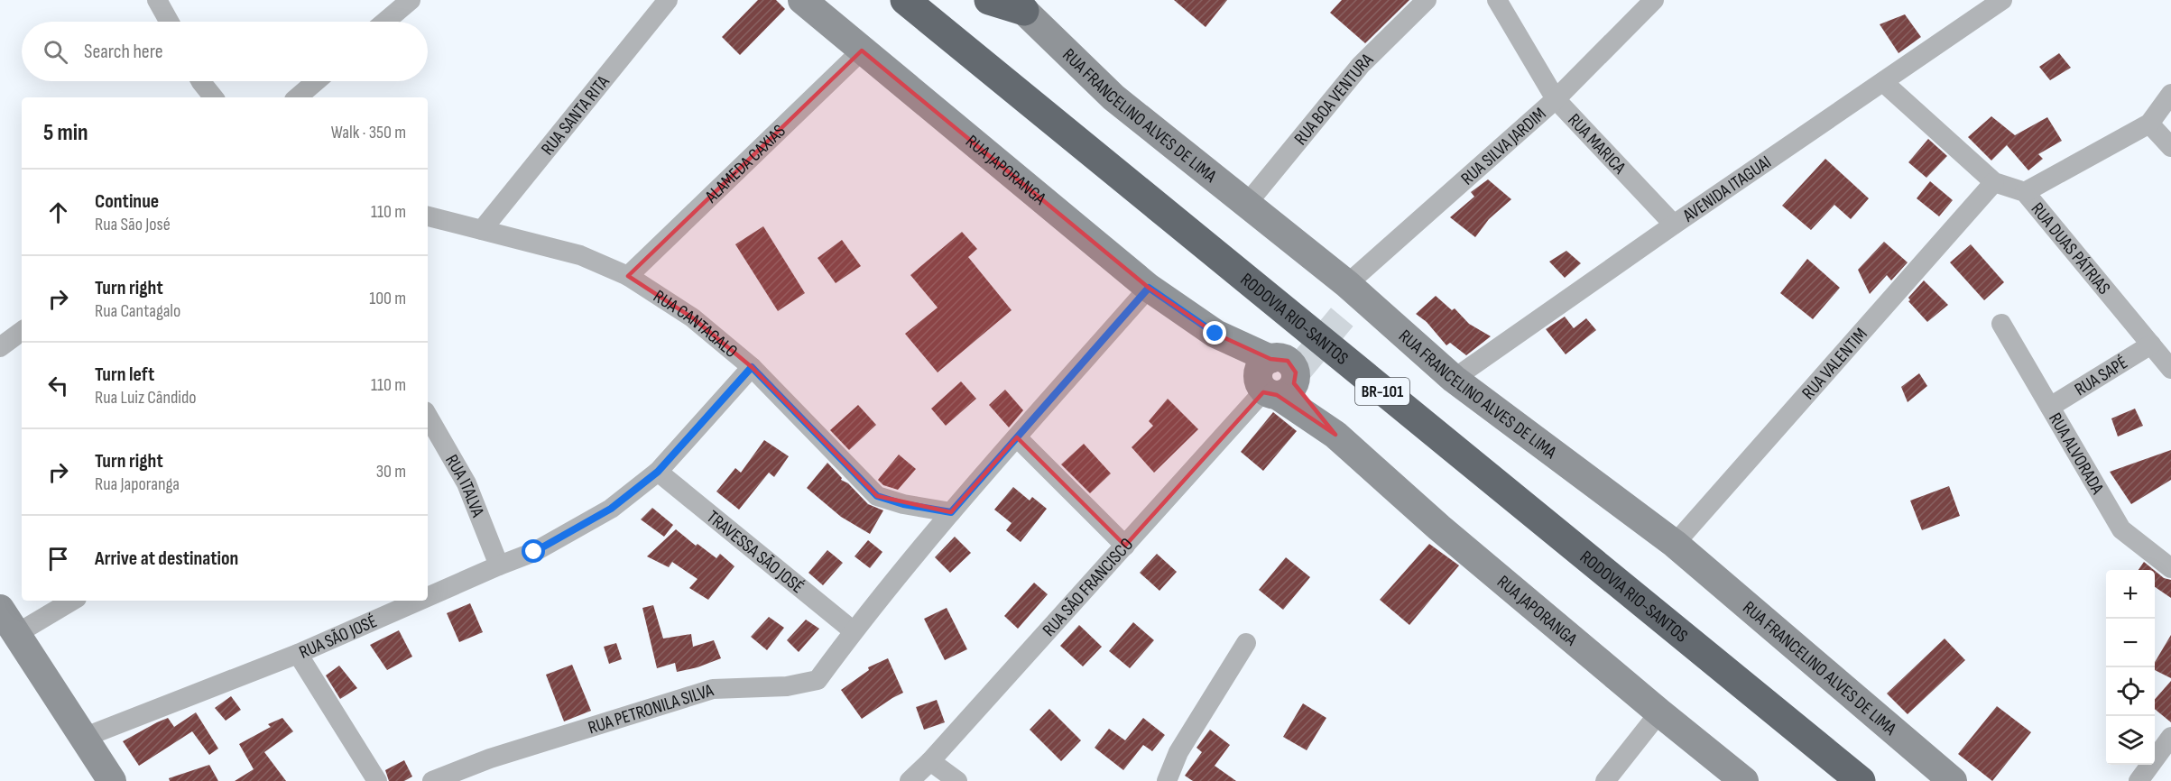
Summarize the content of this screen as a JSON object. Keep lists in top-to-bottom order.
{
  "streets": {
    "highway": ["RODOVIA RIO-SANTOS", "BR-101"],
    "main road": ["RUA FRANCELINO ALVES DE LIMA", "RUA JAPORANGA"],
    "street": [
      "RUA BOA VENTURA",
      "RUA SANTA RITA",
      "RUA MARICA",
      "RUA SILVA JARDIM",
      "ALAMEDA CAXIAS",
      "AVENIDA ITAGUAI",
      "RUA DUAS PÁTRIAS",
      "RUA CANTAGALO",
      "RUA VALENTIM",
      "RUA SAPÉ",
      "RUA ALVORADA",
      "RUA ITALVA",
      "TRAVESSA SÃO JOSÉ",
      "RUA SÃO FRANCISCO",
      "RUA SÃO JOSÉ",
      "RUA PETRONILA SILVA"
    ]
  },
  "crossings": [
    ["RUA BOA VENTURA", "RUA FRANCELINO ALVES DE LIMA"],
    ["RUA FRANCELINO ALVES DE LIMA", "RUA SILVA JARDIM"],
    ["RUA FRANCELINO ALVES DE LIMA", "AVENIDA ITAGUAI"],
    ["RUA FRANCELINO ALVES DE LIMA", "RUA VALENTIM"],
    ["RUA SANTA RITA", "RUA CANTAGALO"],
    ["RUA MARICA", "RUA SILVA JARDIM"],
    ["RUA MARICA", "AVENIDA ITAGUAI"],
    ["ALAMEDA CAXIAS", "RUA JAPORANGA"],
    ["ALAMEDA CAXIAS", "RUA CANTAGALO"],
    ["RUA JAPORANGA", "RUA SÃO FRANCISCO"],
    ["RUA JAPORANGA", "RUA PETRONILA SILVA"],
    ["AVENIDA ITAGUAI", "RUA DUAS PÁTRIAS"],
    ["RUA DUAS PÁTRIAS", "RUA VALENTIM"],
    ["RUA DUAS PÁTRIAS", "RUA SAPÉ"],
    ["RUA CANTAGALO", "RUA SÃO JOSÉ"],
    ["RUA CANTAGALO", "RUA PETRONILA SILVA"],
    ["RUA SAPÉ", "RUA ALVORADA"],
    ["RUA ITALVA", "RUA SÃO JOSÉ"],
    ["TRAVESSA SÃO JOSÉ", "RUA SÃO JOSÉ"],
    ["TRAVESSA SÃO JOSÉ", "RUA PETRONILA SILVA"]
  ],
  "page": {
    "search": "Search here",
    "heading": ["5 min", "Walk · 350 m"],
    "list": [
      ["Continue", "Rua São José", "110 m"],
      ["Turn right", "Rua Cantagalo", "100 m"],
      ["Turn left", "Rua Luiz Cândido", "110 m"],
      ["Turn right", "Rua Japoranga", "30 m"],
      "Arrive at destination"
    ],
    "map_buttons": ["+", "−"]
  }
}
